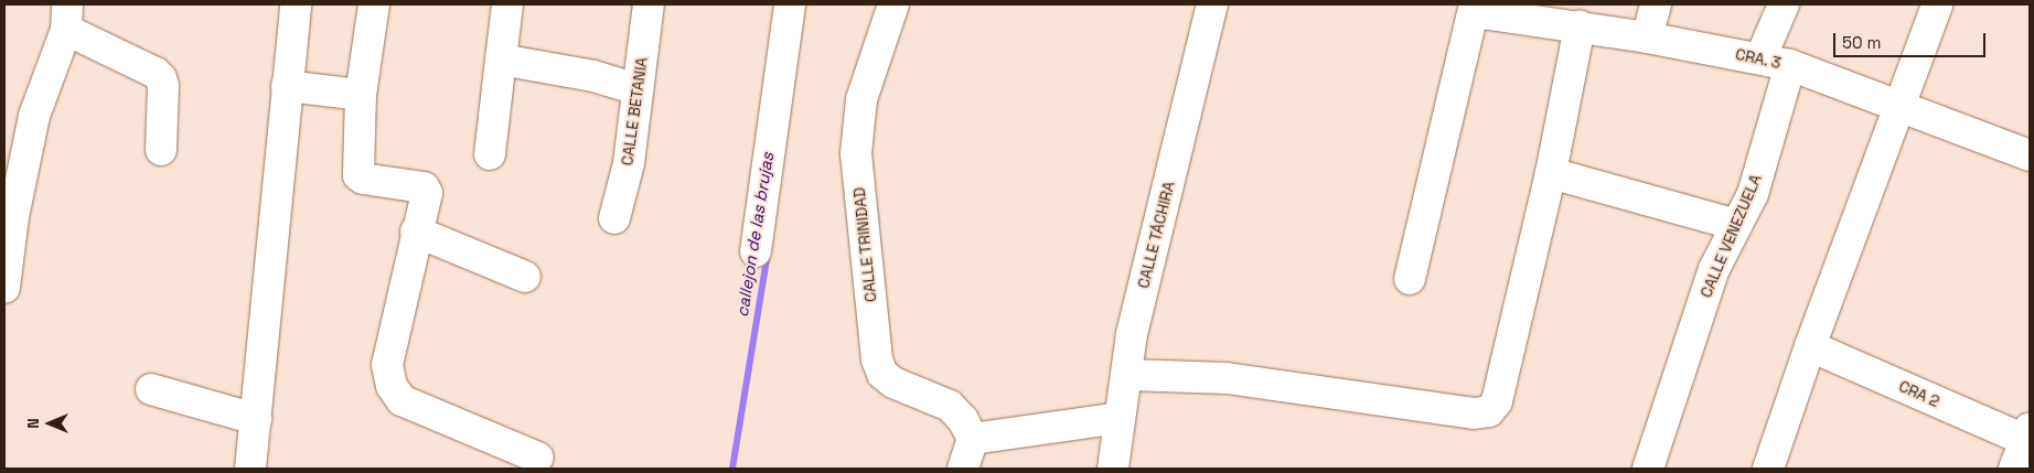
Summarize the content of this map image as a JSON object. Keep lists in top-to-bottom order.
{
  "streets": {
    "street": [
      "CRA. 3",
      "CALLE BETANIA",
      "CALLE TÁCHIRA",
      "CALLE VENEZUELA",
      "CALLE TRINIDAD",
      "CRA 2"
    ]
  },
  "crossings": [
    ["CRA. 3", "CALLE VENEZUELA"]
  ],
  "water": ["callejon de las brujas"],
  "scale_bar": "50 m",
  "north": "left"
}
